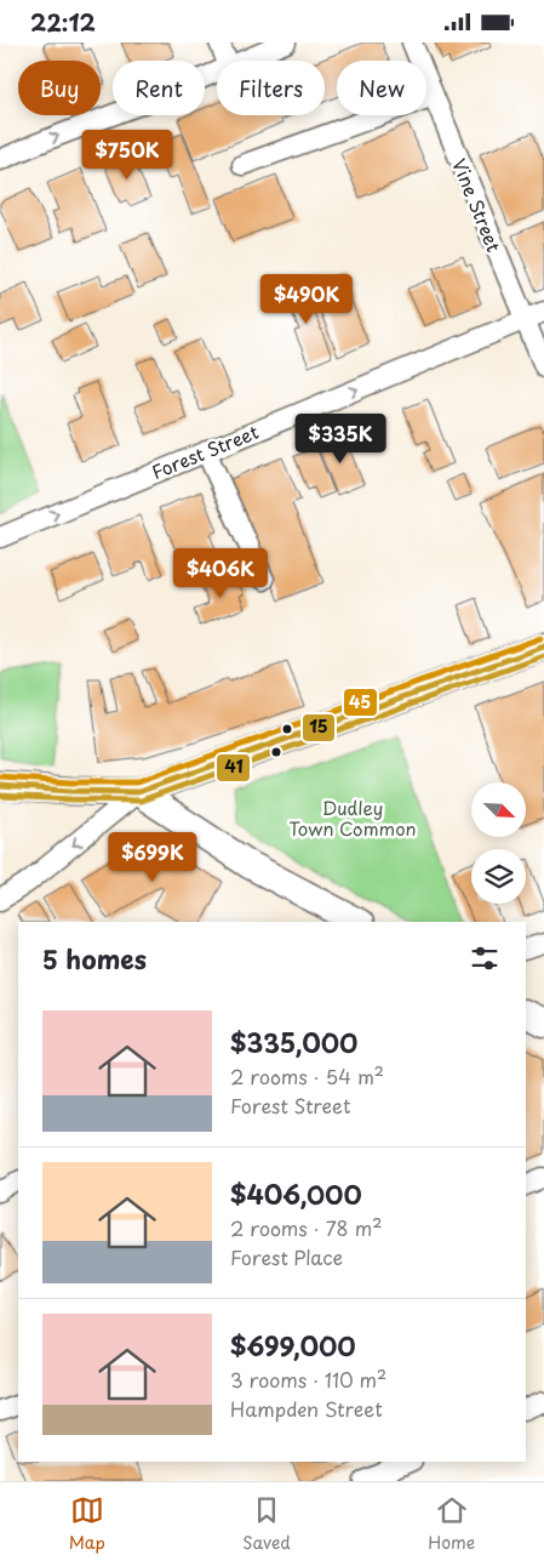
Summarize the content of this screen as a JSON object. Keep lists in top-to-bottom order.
{
  "streets": {
    "street": ["Vine Street", "Forest Street"]
  },
  "crossings": [
    ["Vine Street", "Forest Street"]
  ],
  "one_way": ["Forest Street"],
  "parks": ["Dudley Town Common"],
  "lines": ["transit line 45", "transit line 15", "transit line 41"],
  "north": "bottom right",
  "page": {
    "status": "22:12",
    "chip": [
      "Buy",
      "Rent",
      "Filters",
      "New"
    ],
    "price": [
      "$750K",
      "$490K",
      "$335K",
      "$406K",
      "$699K"
    ],
    "heading": "5 homes",
    "list": [
      {
        "name": "$335,000",
        "note": "2 rooms · 54 m² · Forest Street"
      },
      {
        "name": "$406,000",
        "note": "2 rooms · 78 m² · Forest Place"
      },
      {
        "name": "$699,000",
        "note": "3 rooms · 110 m² · Hampden Street"
      }
    ],
    "tabs": ["Map", "Saved", "Home"]
  }
}
